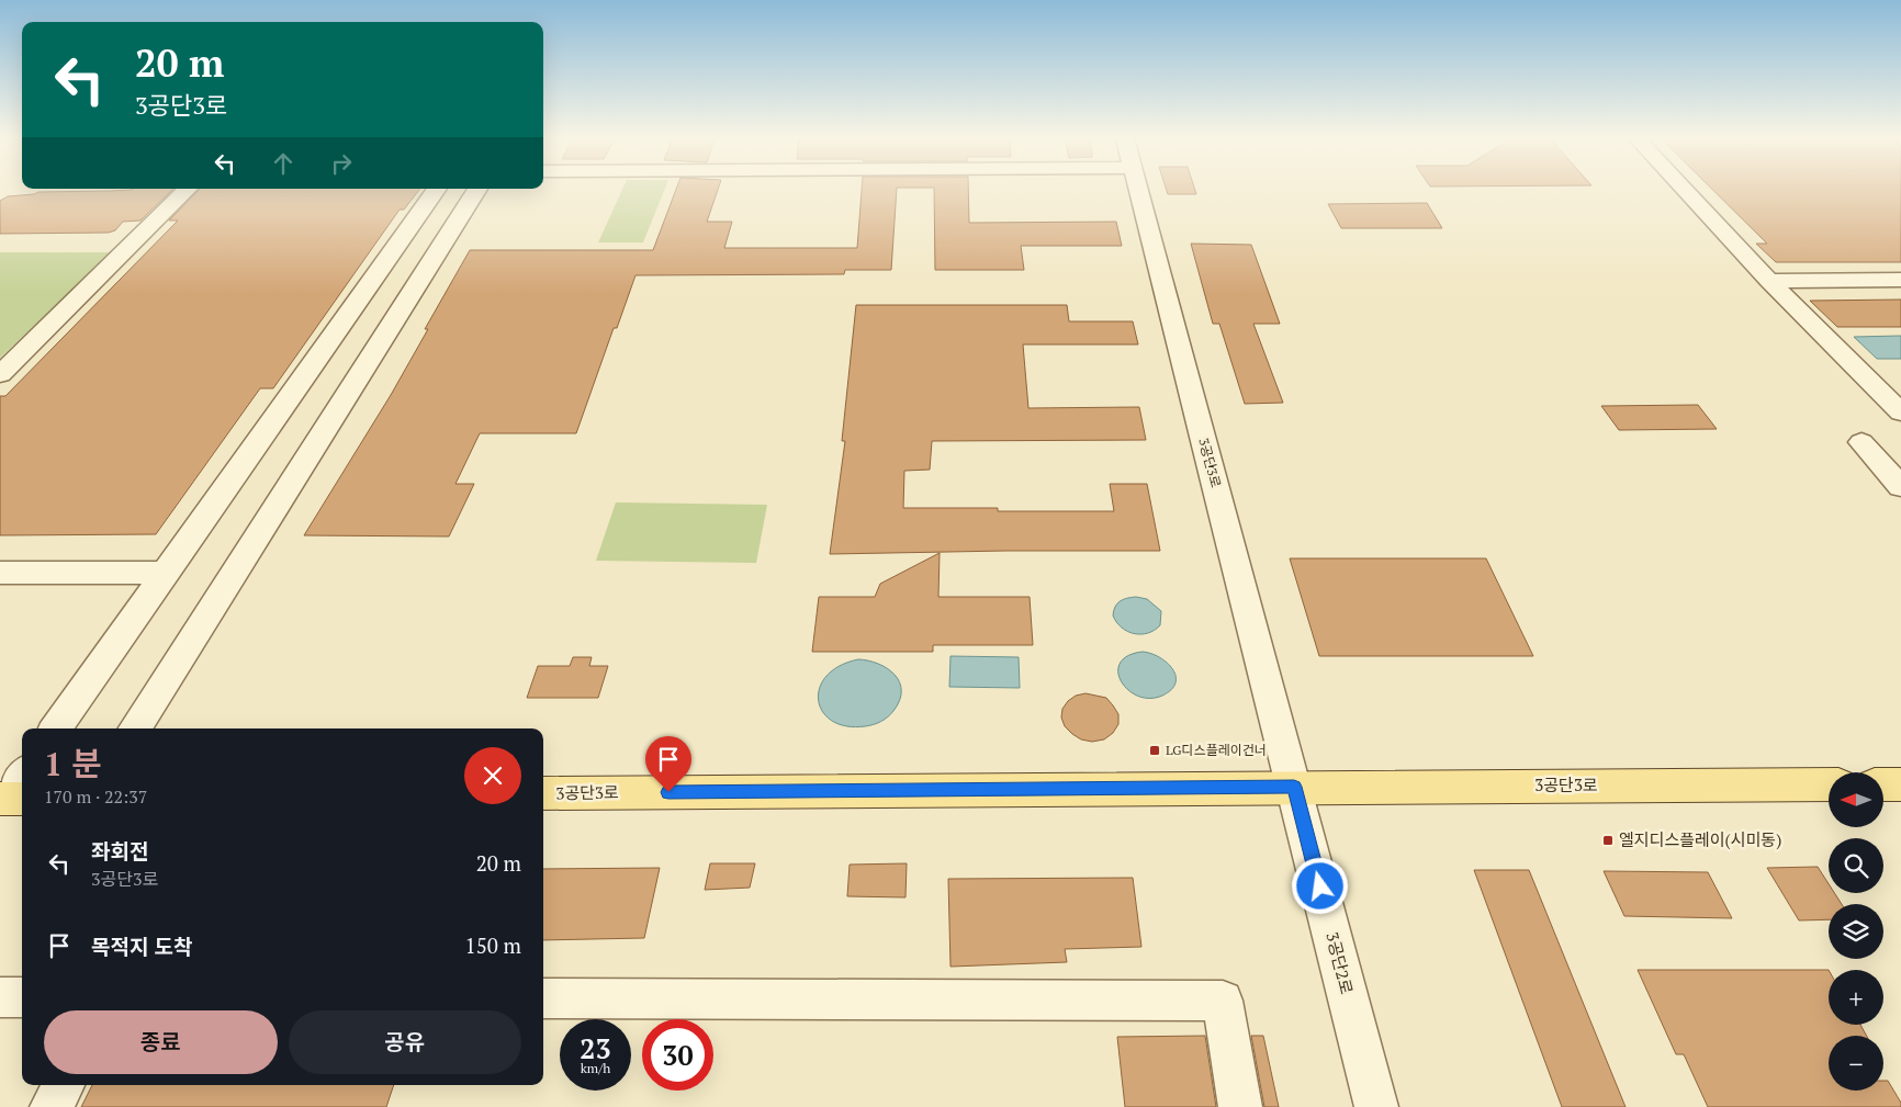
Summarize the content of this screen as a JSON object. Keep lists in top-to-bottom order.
{
  "streets": {
    "main road": ["3공단3로"],
    "street": ["3공단2로"]
  },
  "crossings": [
    ["3공단3로", "3공단2로"]
  ],
  "places": {
    "transit": ["LG디스플레이건너", "엘지디스플레이(시미동)"]
  },
  "north": "left",
  "page": {
    "turn": ["20 m", "3공단3로"],
    "heading": ["1 분", "170 m · 22:37"],
    "map_buttons": ["+", "−"],
    "list": [
      {
        "name": "좌회전",
        "note": "3공단3로",
        "value": "20 m"
      },
      {
        "name": "목적지 도착",
        "value": "150 m"
      }
    ],
    "buttons": ["종료", "공유"],
    "speed": "23 km/h",
    "limit": "30"
  }
}
